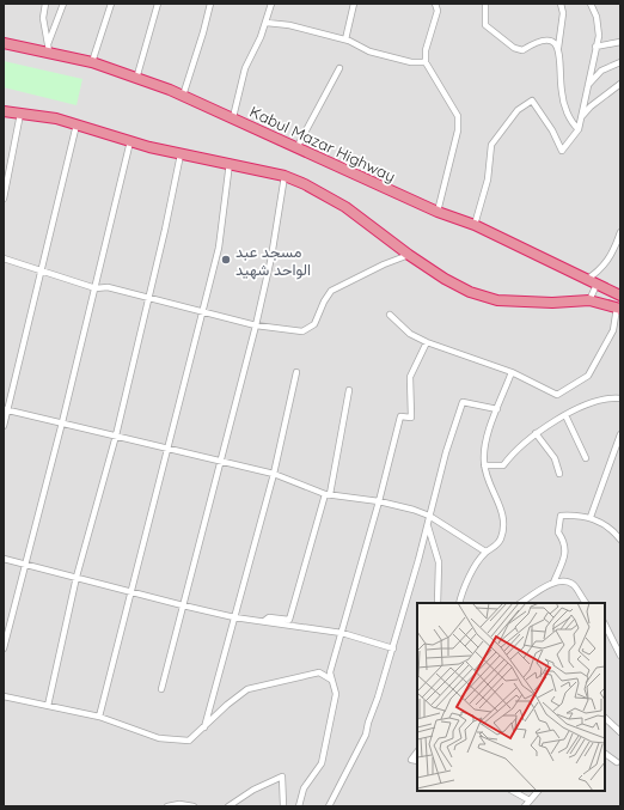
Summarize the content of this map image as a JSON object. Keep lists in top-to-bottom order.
{
  "streets": {
    "highway": ["Kabul Mazar Highway"]
  },
  "places": ["مسجد عبد الواحد شهید"]
}
